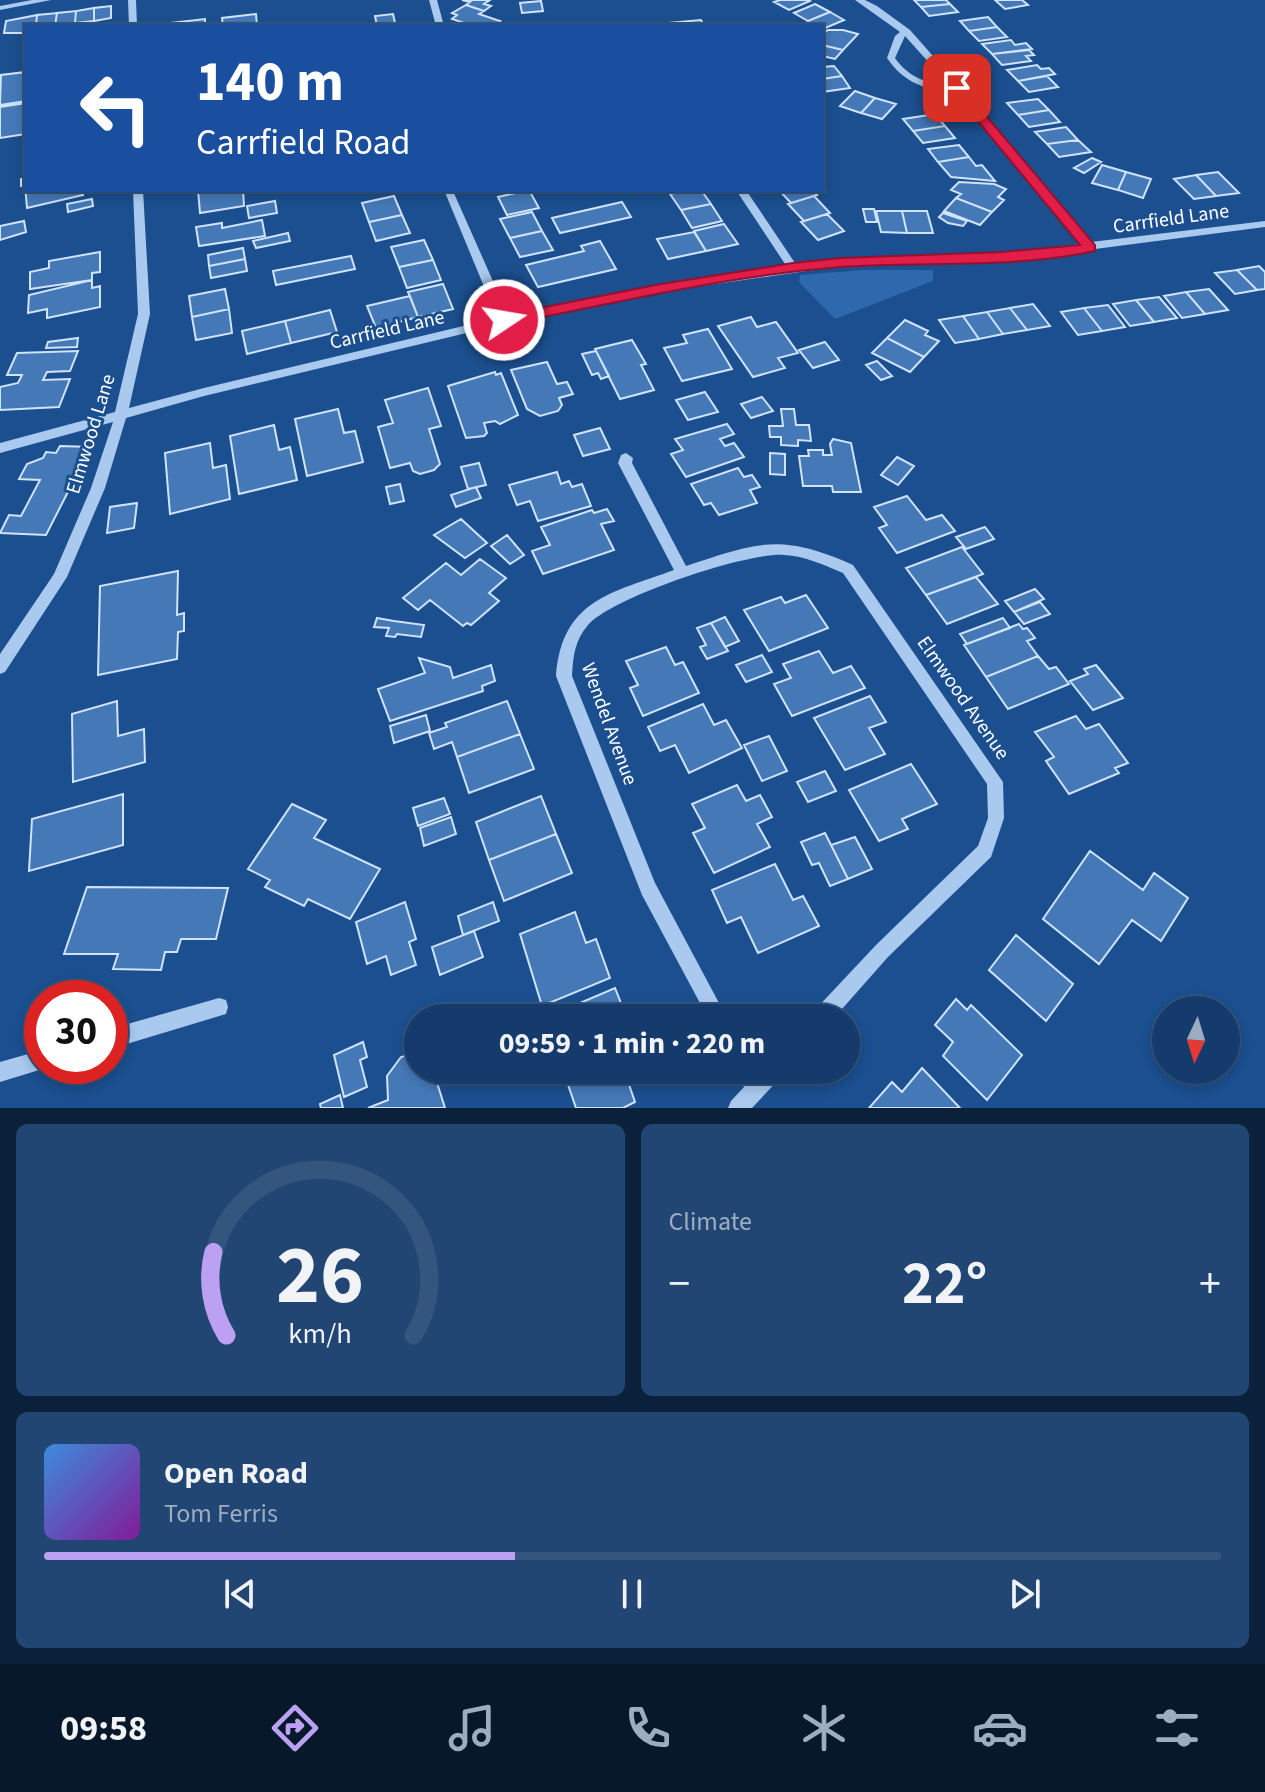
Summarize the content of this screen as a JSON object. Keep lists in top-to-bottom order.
{
  "streets": {
    "street": [
      "Carrfield Lane",
      "Elmwood Lane",
      "Elmwood Avenue",
      "Wendel Avenue"
    ]
  },
  "crossings": [
    ["Carrfield Lane", "Elmwood Lane"],
    ["Elmwood Avenue", "Wendel Avenue"]
  ],
  "north": "bottom",
  "page": {
    "turn": ["140 m", "Carrfield Road"],
    "limit": "30",
    "trip": "09:59 · 1 min · 220 m",
    "tile": "Climate",
    "heat": ["−", "22°", "+"],
    "song": ["Open Road", "Tom Ferris"],
    "tabs": "09:58",
    "gauge": ["26", "km/h"]
  }
}
